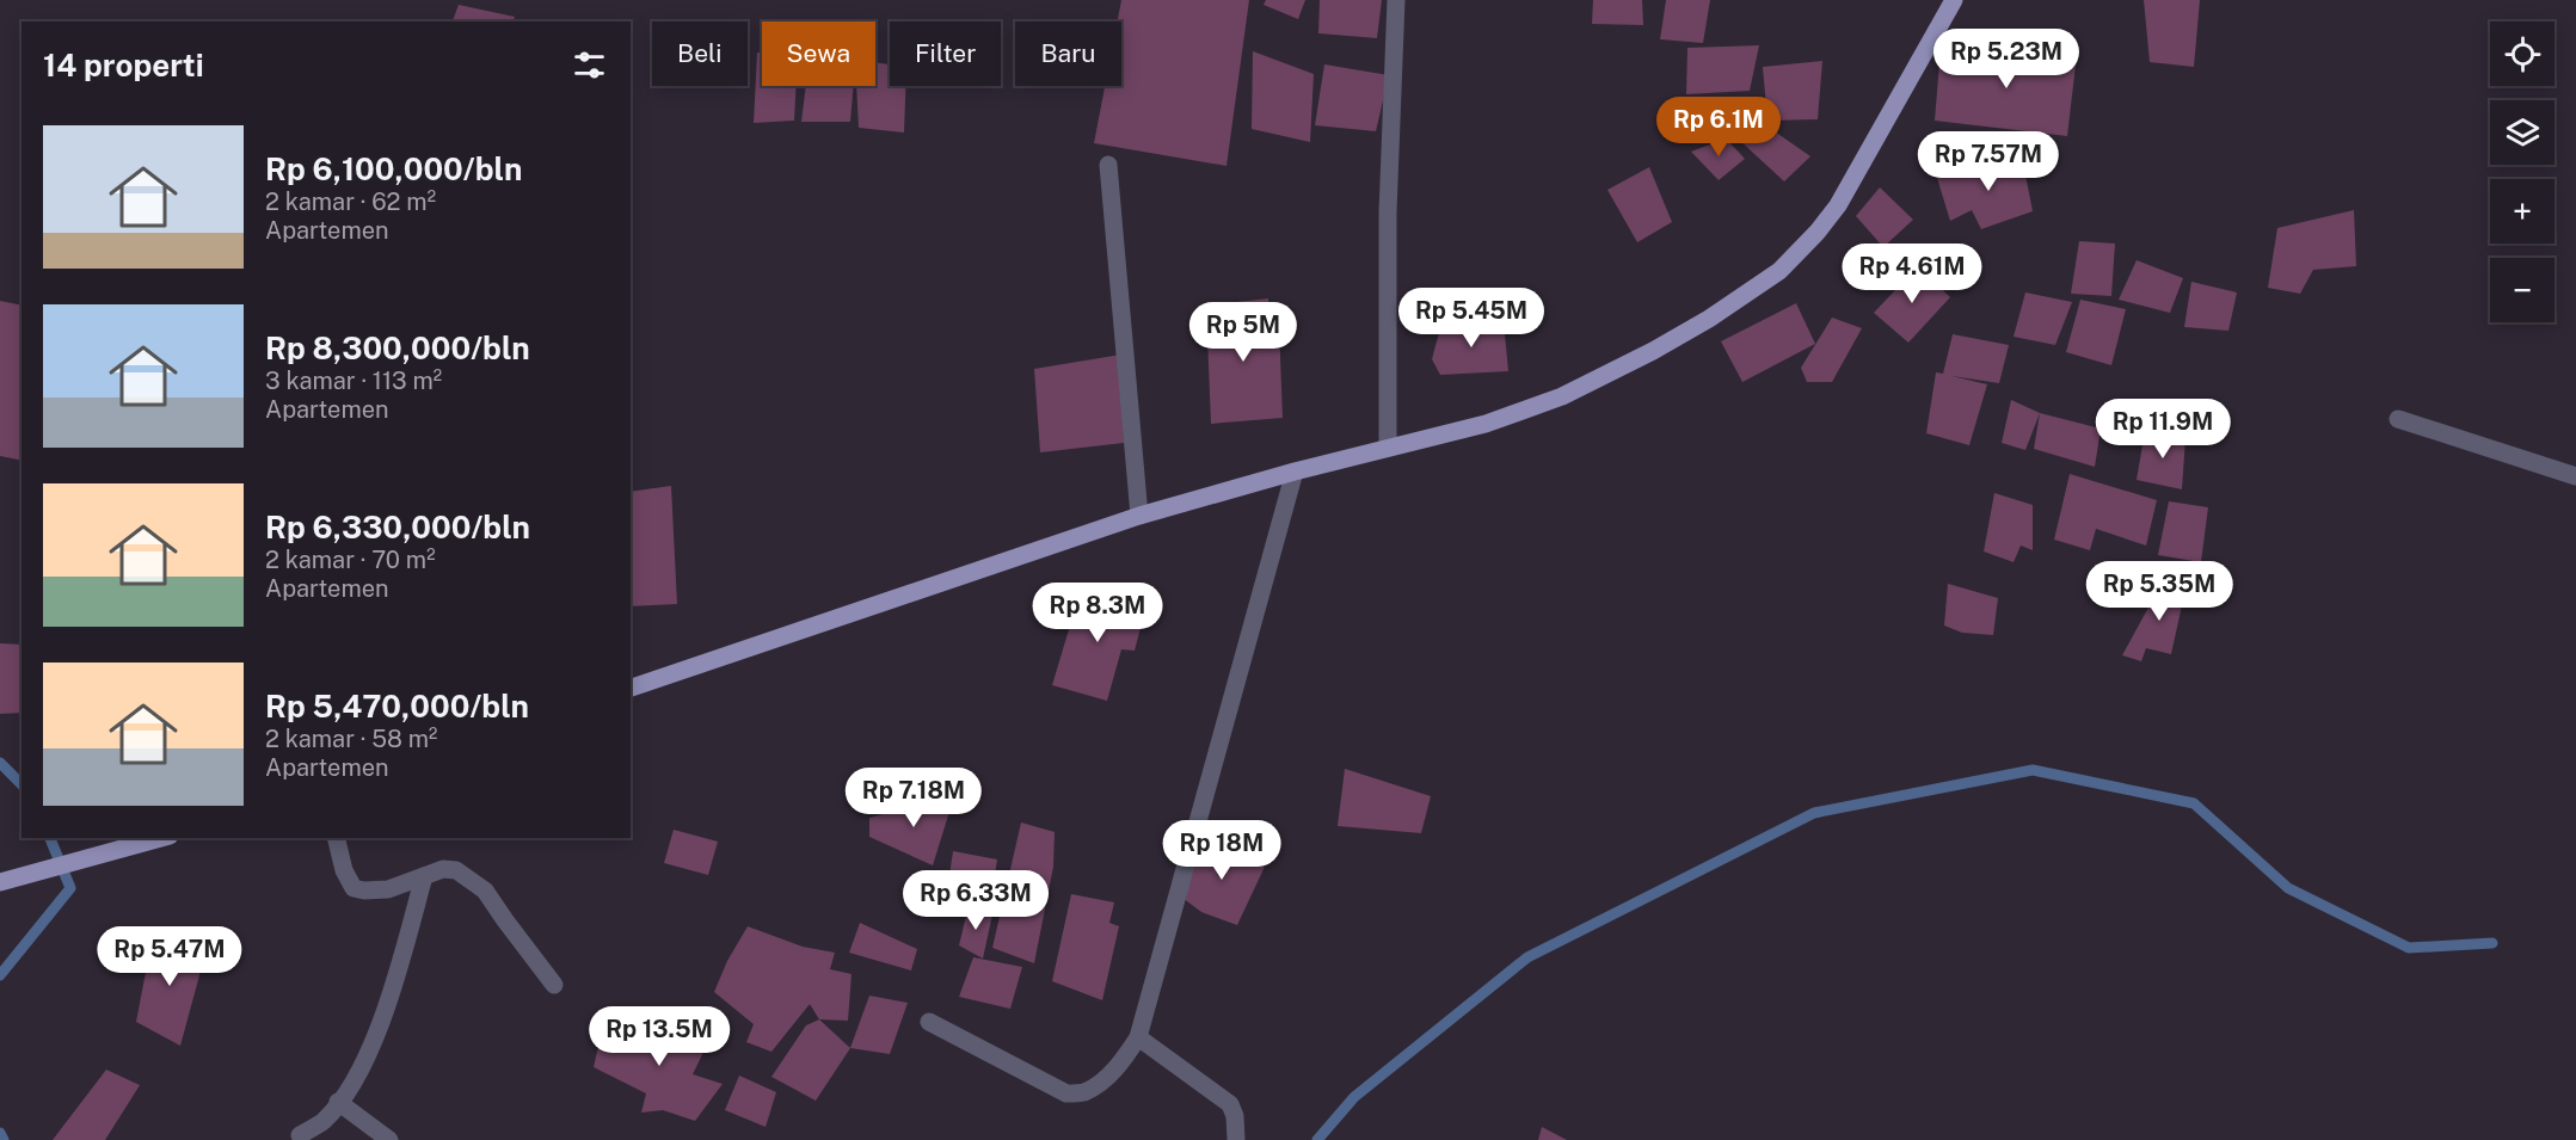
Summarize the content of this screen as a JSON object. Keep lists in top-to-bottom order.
{
  "page": {
    "map_buttons": ["+", "−"],
    "chip": [
      "Beli",
      "Sewa",
      "Filter",
      "Baru"
    ],
    "heading": "14 properti",
    "price": [
      "Rp 5.23M",
      "Rp 6.1M",
      "Rp 7.57M",
      "Rp 4.61M",
      "Rp 5.45M",
      "Rp 5M",
      "Rp 11.9M",
      "Rp 5.35M",
      "Rp 8.3M",
      "Rp 7.18M",
      "Rp 18M",
      "Rp 6.33M",
      "Rp 5.47M",
      "Rp 13.5M"
    ],
    "list": [
      {
        "name": "Rp 6,100,000/bln",
        "note": "2 kamar · 62 m² · Apartemen"
      },
      {
        "name": "Rp 8,300,000/bln",
        "note": "3 kamar · 113 m² · Apartemen"
      },
      {
        "name": "Rp 6,330,000/bln",
        "note": "2 kamar · 70 m² · Apartemen"
      },
      {
        "name": "Rp 5,470,000/bln",
        "note": "2 kamar · 58 m² · Apartemen"
      }
    ]
  }
}
